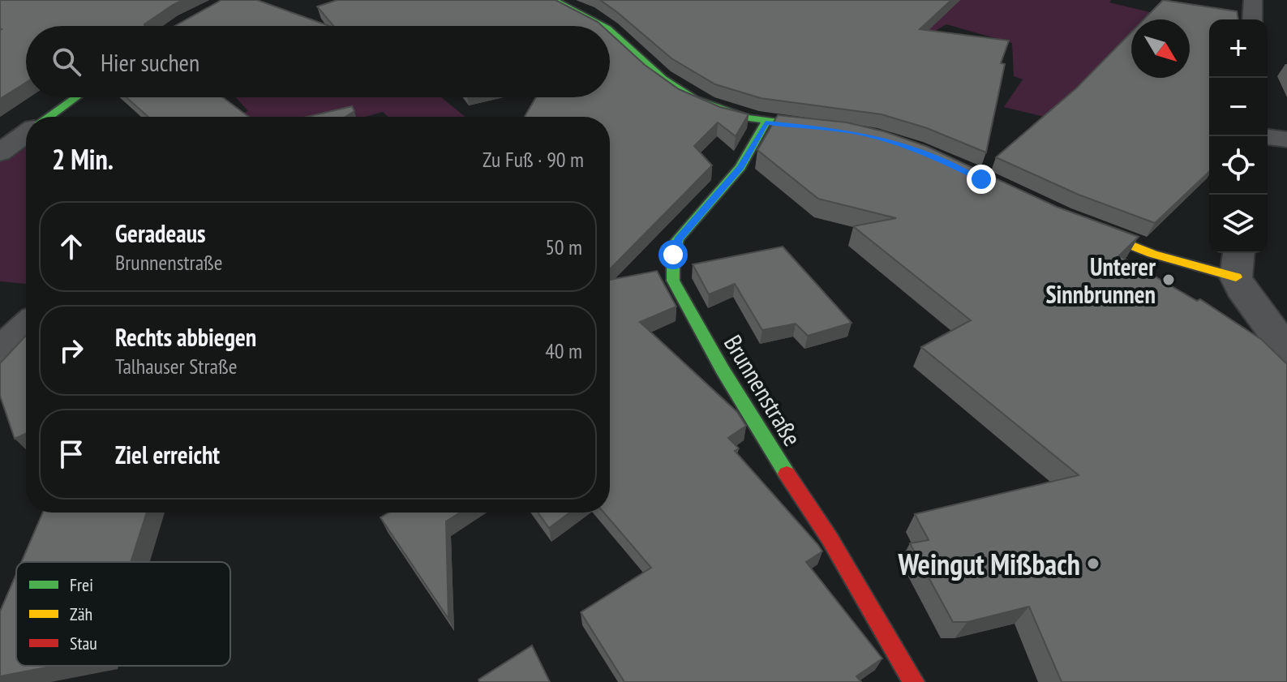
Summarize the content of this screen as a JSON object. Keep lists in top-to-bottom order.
{
  "streets": {
    "street": ["Brunnenstraße"]
  },
  "places": ["Unterer Sinnbrunnen", "Weingut Mißbach"],
  "legend": ["Frei", "Zäh", "Stau"],
  "north": "bottom right",
  "page": {
    "map_buttons": ["+", "−"],
    "search": "Hier suchen",
    "heading": ["2 Min.", "Zu Fuß · 90 m"],
    "list": [
      ["Geradeaus", "Brunnenstraße", "50 m"],
      ["Rechts abbiegen", "Talhauser Straße", "40 m"],
      "Ziel erreicht"
    ]
  }
}
